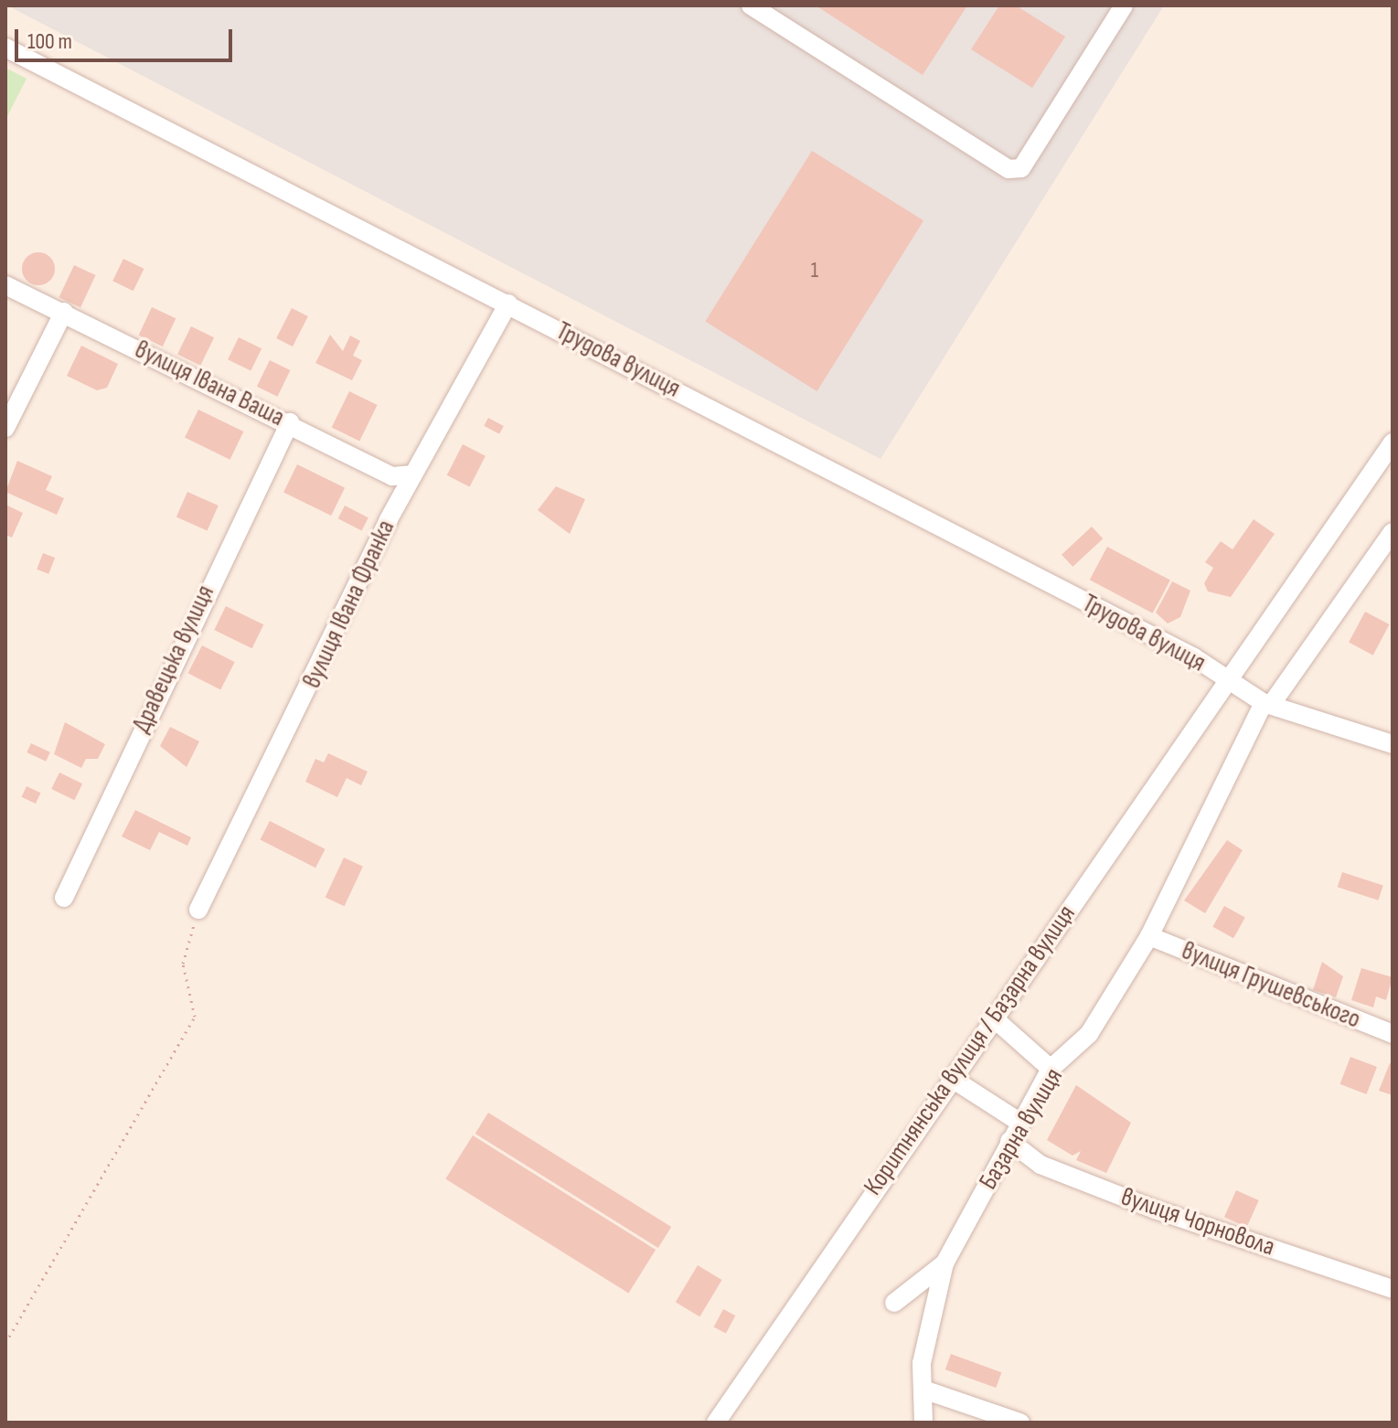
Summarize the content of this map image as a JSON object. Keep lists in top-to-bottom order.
{
  "streets": {
    "street": [
      "Трудова вулиця",
      "вулиця Івана Ваша",
      "вулиця Івана Франка",
      "Дравецька вулиця",
      "вулиця Грушевського",
      "Коритнянська вулиця / Базарна вулиця",
      "Базарна вулиця",
      "вулиця Чорновола"
    ]
  },
  "crossings": [
    ["Трудова вулиця", "вулиця Івана Франка"],
    ["Трудова вулиця", "Коритнянська вулиця / Базарна вулиця"],
    ["Трудова вулиця", "Базарна вулиця"],
    ["вулиця Івана Ваша", "вулиця Івана Франка"],
    ["вулиця Івана Ваша", "Дравецька вулиця"],
    ["вулиця Грушевського", "Базарна вулиця"],
    ["Базарна вулиця", "вулиця Чорновола"]
  ],
  "house_numbers": ["1"],
  "scale_bar": "100 m"
}
